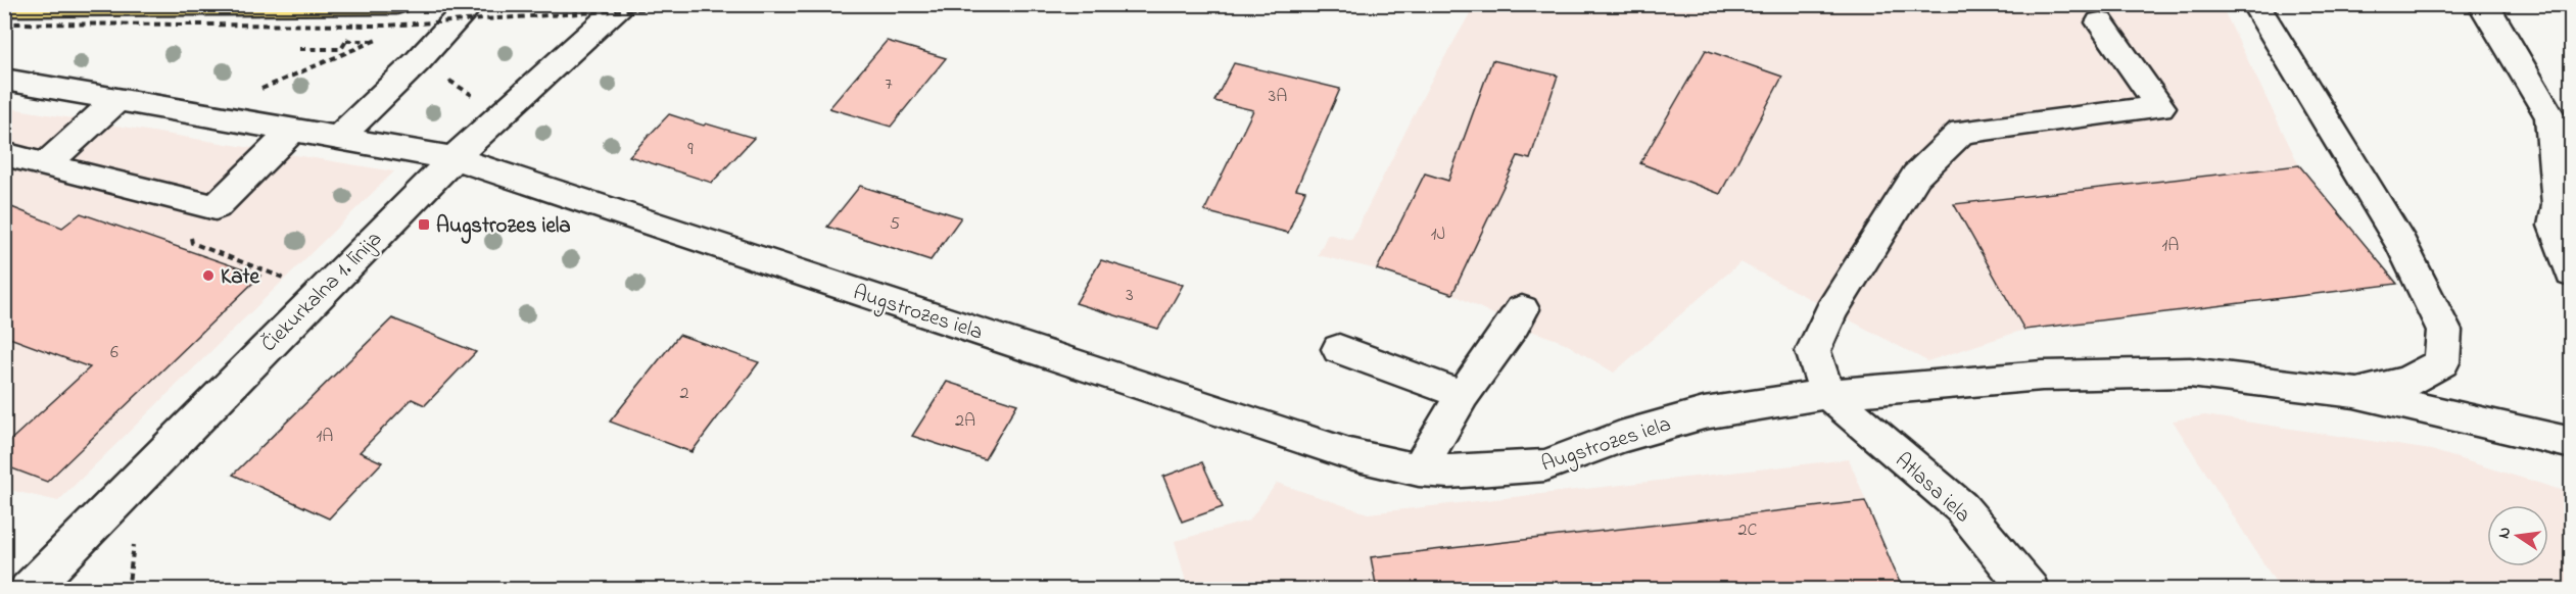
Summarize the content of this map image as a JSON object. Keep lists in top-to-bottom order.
{
  "streets": {
    "street": ["Čiekurkalna 1. līnija", "Augstrozes iela", "Atlasa iela"]
  },
  "crossings": [
    ["Čiekurkalna 1. līnija", "Augstrozes iela"],
    ["Augstrozes iela", "Atlasa iela"]
  ],
  "places": {
    "transit": ["Augstrozes iela"],
    "other": ["Kate"]
  },
  "house_numbers": [
    "7",
    "3A",
    "9",
    "5",
    "1J",
    "1A",
    "3",
    "6",
    "2",
    "2A",
    "1A",
    "2C"
  ],
  "north": "left"
}
